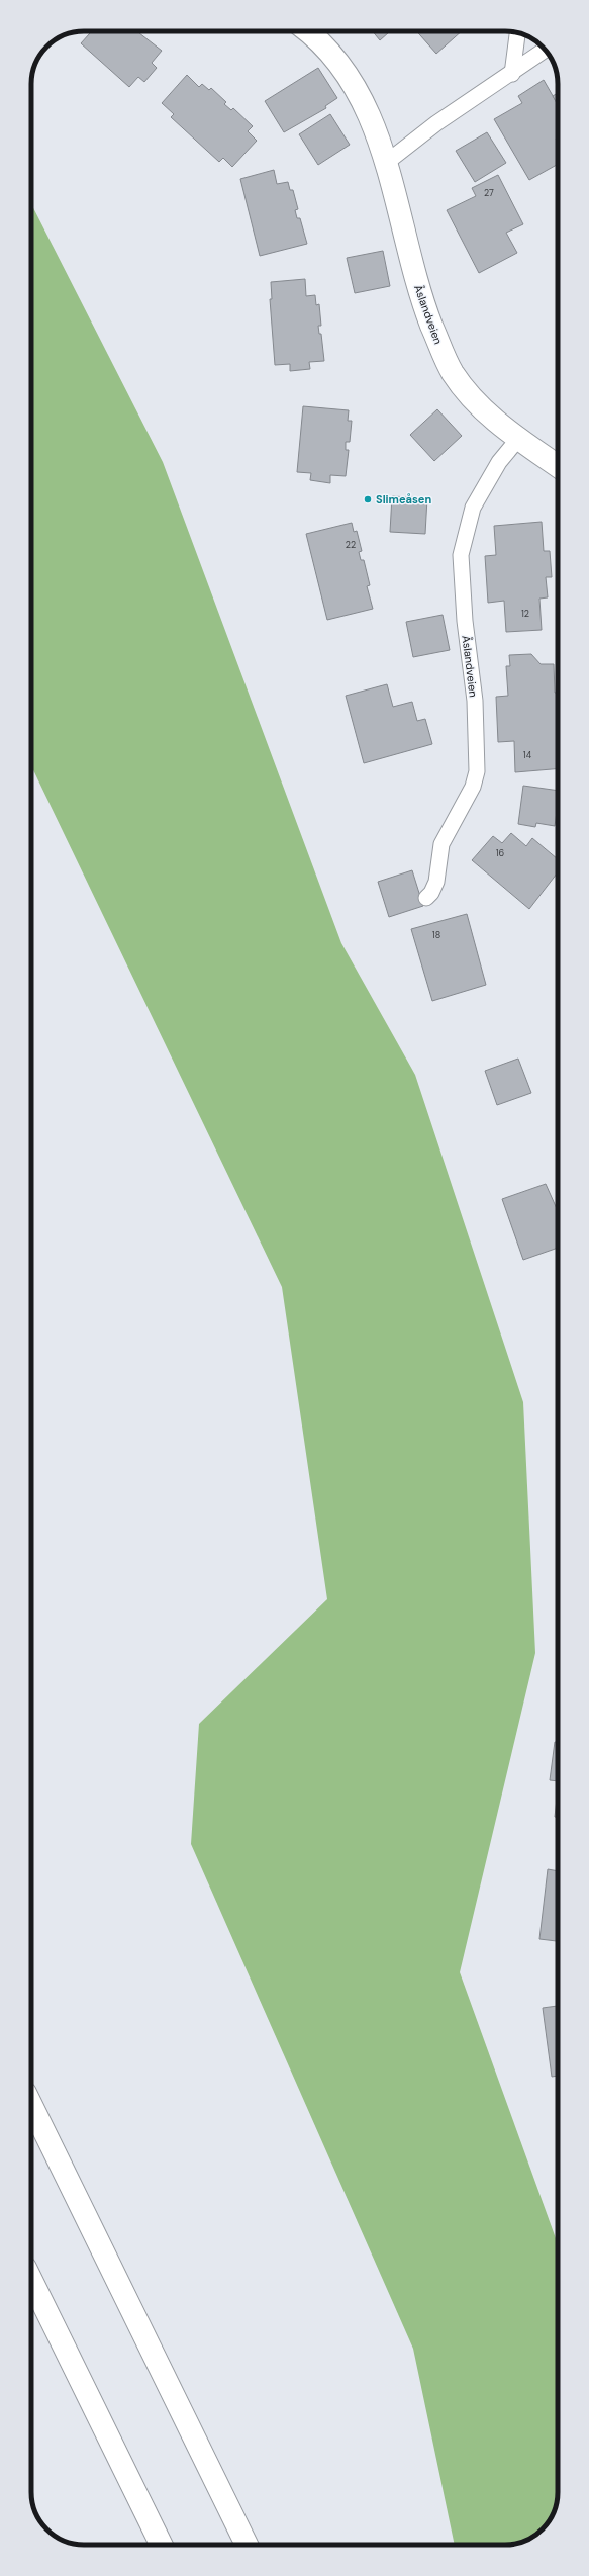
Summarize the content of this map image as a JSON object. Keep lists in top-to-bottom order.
{
  "streets": {
    "main road": ["Åslandveien"]
  },
  "places": ["Slimeåsen"],
  "house_numbers": [
    "27",
    "22",
    "12",
    "14",
    "16",
    "18"
  ]
}
